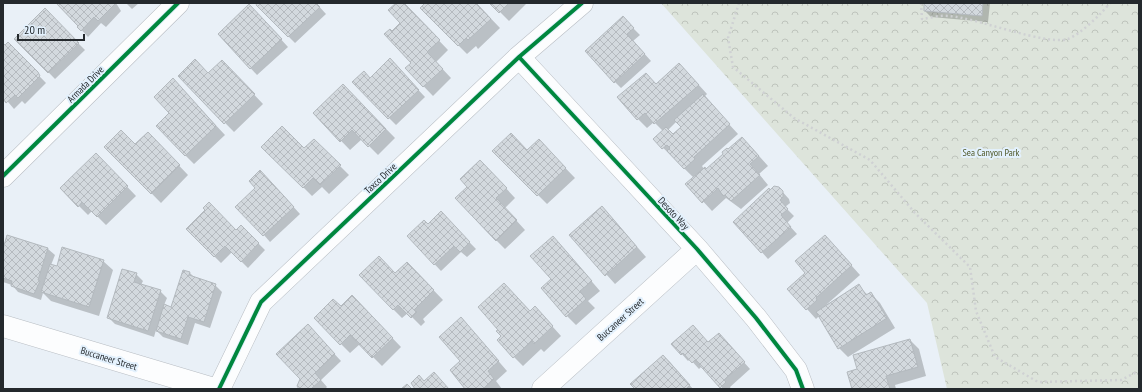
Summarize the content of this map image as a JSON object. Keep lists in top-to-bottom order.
{
  "streets": {
    "street": [
      "Armada Drive",
      "Taxco Drive",
      "Desoto Way",
      "Buccaneer Street"
    ]
  },
  "crossings": [
    ["Taxco Drive", "Desoto Way"],
    ["Desoto Way", "Buccaneer Street"]
  ],
  "parks": ["Sea Canyon Park"],
  "scale_bar": "20 m"
}
